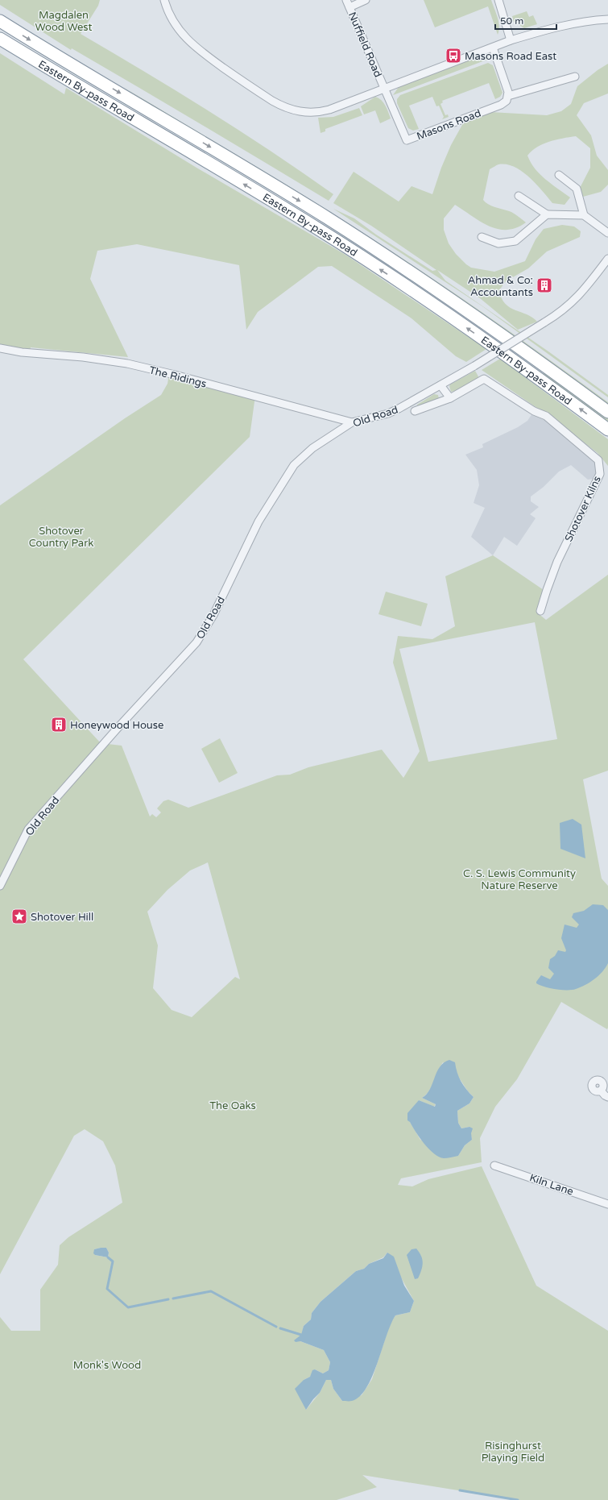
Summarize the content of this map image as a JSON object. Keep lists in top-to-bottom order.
{
  "streets": {
    "highway": ["Eastern By-pass Road"],
    "street": [
      "Nuffield Road",
      "Masons Road",
      "The Ridings",
      "Old Road",
      "Shotover Kilns",
      "Kiln Lane"
    ]
  },
  "crossings": [
    ["Nuffield Road", "Masons Road"],
    ["The Ridings", "Old Road"]
  ],
  "parks": [
    "Magdalen Wood West",
    "Shotover Country Park",
    "C. S. Lewis Community Nature Reserve",
    "The Oaks",
    "Monk's Wood",
    "Risinghurst Playing Field"
  ],
  "places": {
    "bus stop": ["Masons Road East"],
    "building": ["Ahmad & Co: Accountants", "Honeywood House"],
    "place": ["Shotover Hill"]
  },
  "scale_bar": "50 m"
}
